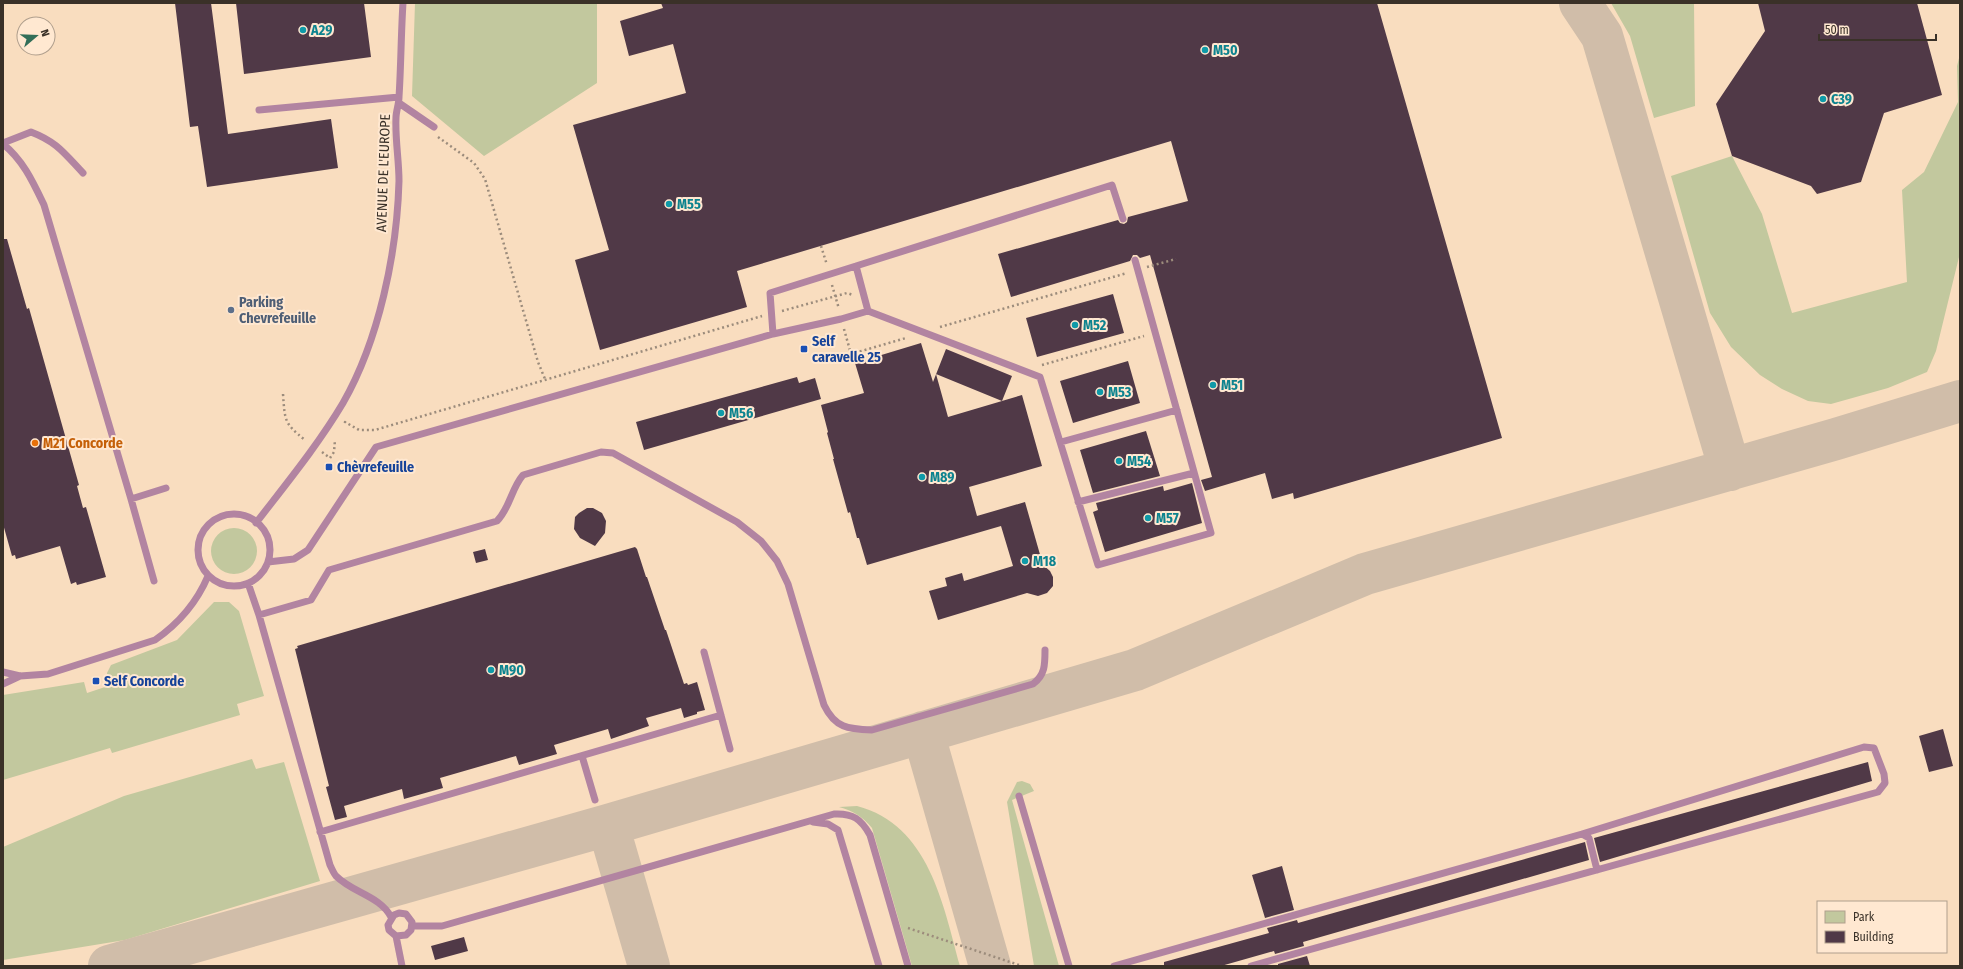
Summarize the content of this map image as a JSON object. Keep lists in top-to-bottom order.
{
  "streets": {
    "lane": ["AVENUE DE L'EUROPE"]
  },
  "places": {
    "other": [
      "A29",
      "M50",
      "C39",
      "M55",
      "Parking Chevrefeuille",
      "M52",
      "M51",
      "M53",
      "M56",
      "M21 Concorde",
      "M54",
      "M89",
      "M57",
      "M18",
      "M90"
    ],
    "transit": ["Self caravelle 25", "Chèvrefeuille", "Self Concorde"]
  },
  "legend": ["Park", "Building"],
  "scale_bar": "50 m",
  "north": "right"
}
